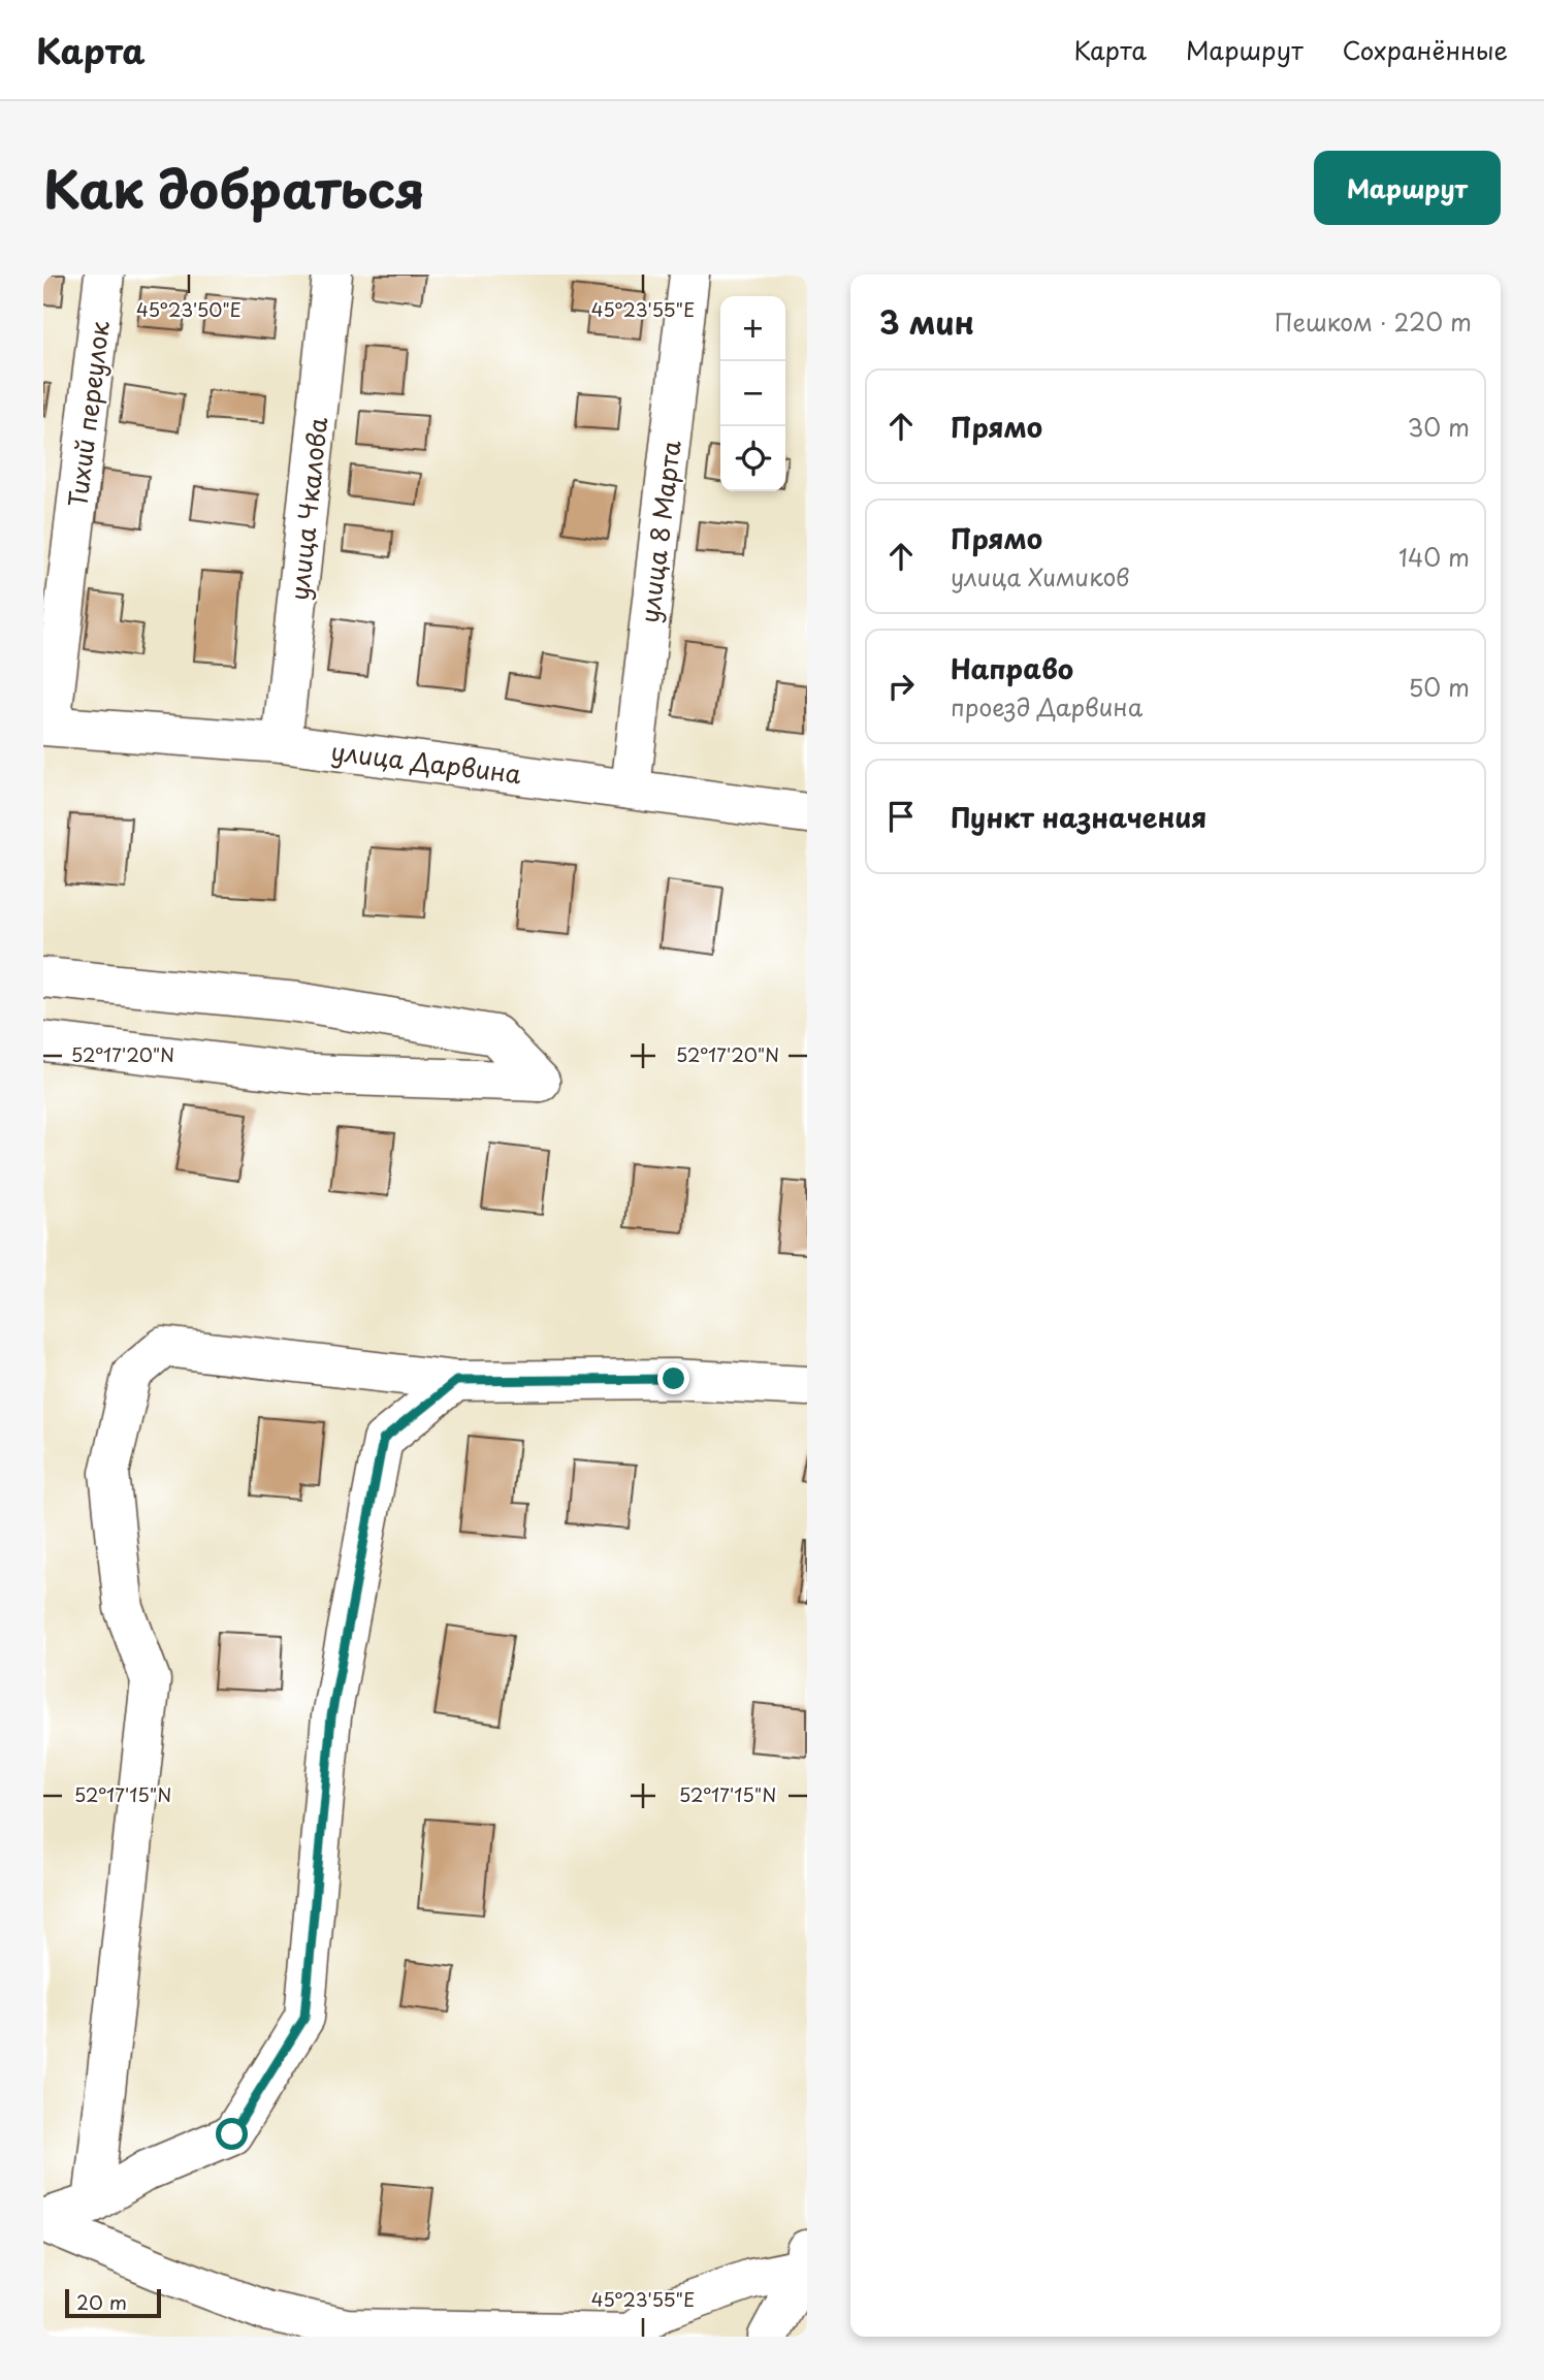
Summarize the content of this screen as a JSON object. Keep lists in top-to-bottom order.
{
  "streets": {
    "street": [
      "Тихий переулок",
      "улица Чкалова",
      "улица 8 Марта",
      "улица Дарвина"
    ]
  },
  "crossings": [
    ["Тихий переулок", "улица Дарвина"],
    ["улица Чкалова", "улица Дарвина"],
    ["улица 8 Марта", "улица Дарвина"]
  ],
  "scale_bar": "20 m",
  "page": {
    "header": "Карта",
    "nav": ["Карта", "Маршрут", "Сохранённые"],
    "title": "Как добраться",
    "buttons": "Маршрут",
    "heading": ["3 мин", "Пешком · 220 m"],
    "map_buttons": ["+", "−"],
    "list": [
      ["Прямо", "30 m"],
      ["Прямо", "улица Химиков", "140 m"],
      ["Направо", "проезд Дарвина", "50 m"],
      "Пункт назначения"
    ],
    "scale": "20 m"
  },
  "coordinates": [
    "45°23'50\"E",
    "45°23'55\"E",
    "52°17'20\"N",
    "52°17'15\"N"
  ]
}
